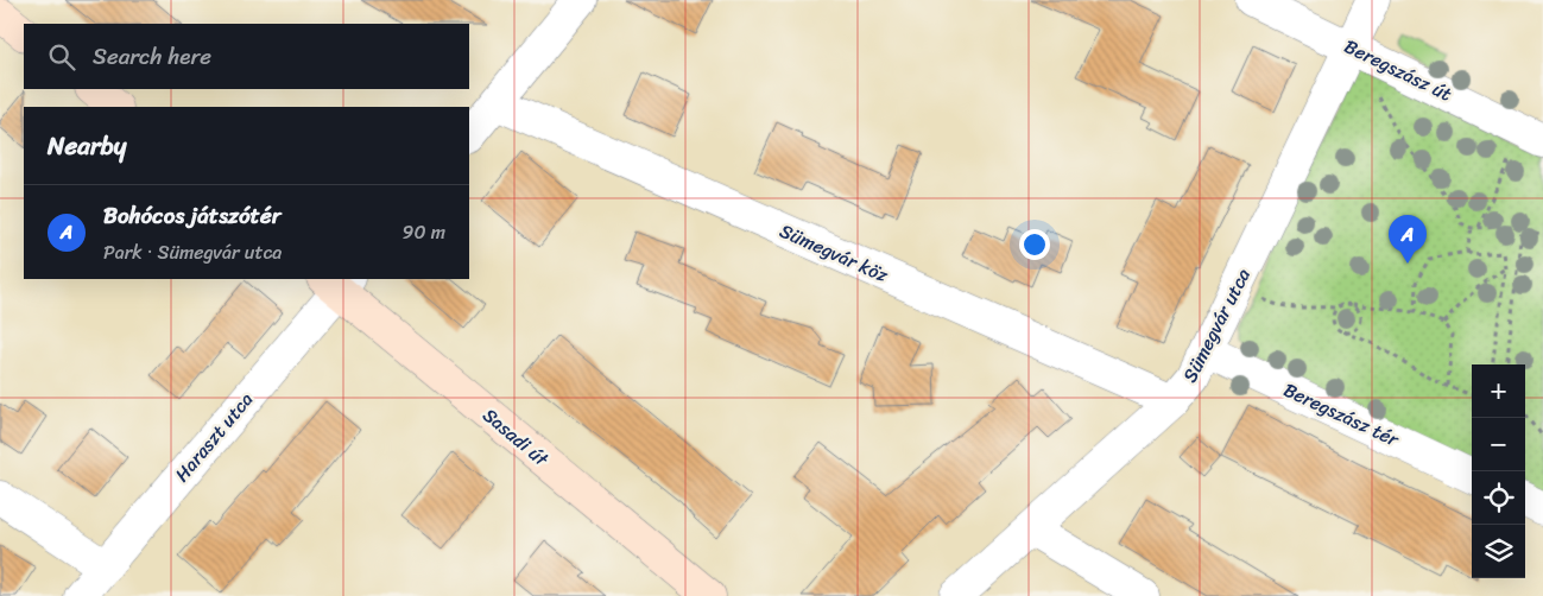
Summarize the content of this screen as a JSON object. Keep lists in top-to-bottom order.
{
  "streets": {
    "street": [
      "Beregszász út",
      "Sümegvár köz",
      "Sümegvár utca",
      "Beregszász tér",
      "Haraszt utca",
      "Sasadi út"
    ]
  },
  "crossings": [
    ["Beregszász út", "Sümegvár utca"],
    ["Sümegvár köz", "Sümegvár utca"],
    ["Sümegvár utca", "Beregszász tér"],
    ["Haraszt utca", "Sasadi út"]
  ],
  "page": {
    "search": "Search here",
    "heading": "Nearby",
    "list": [
      {
        "mark": "A",
        "name": "Bohócos játszótér",
        "note": "Park · Sümegvár utca",
        "value": "90 m"
      }
    ],
    "pins": "A",
    "map_buttons": ["+", "−"]
  }
}
